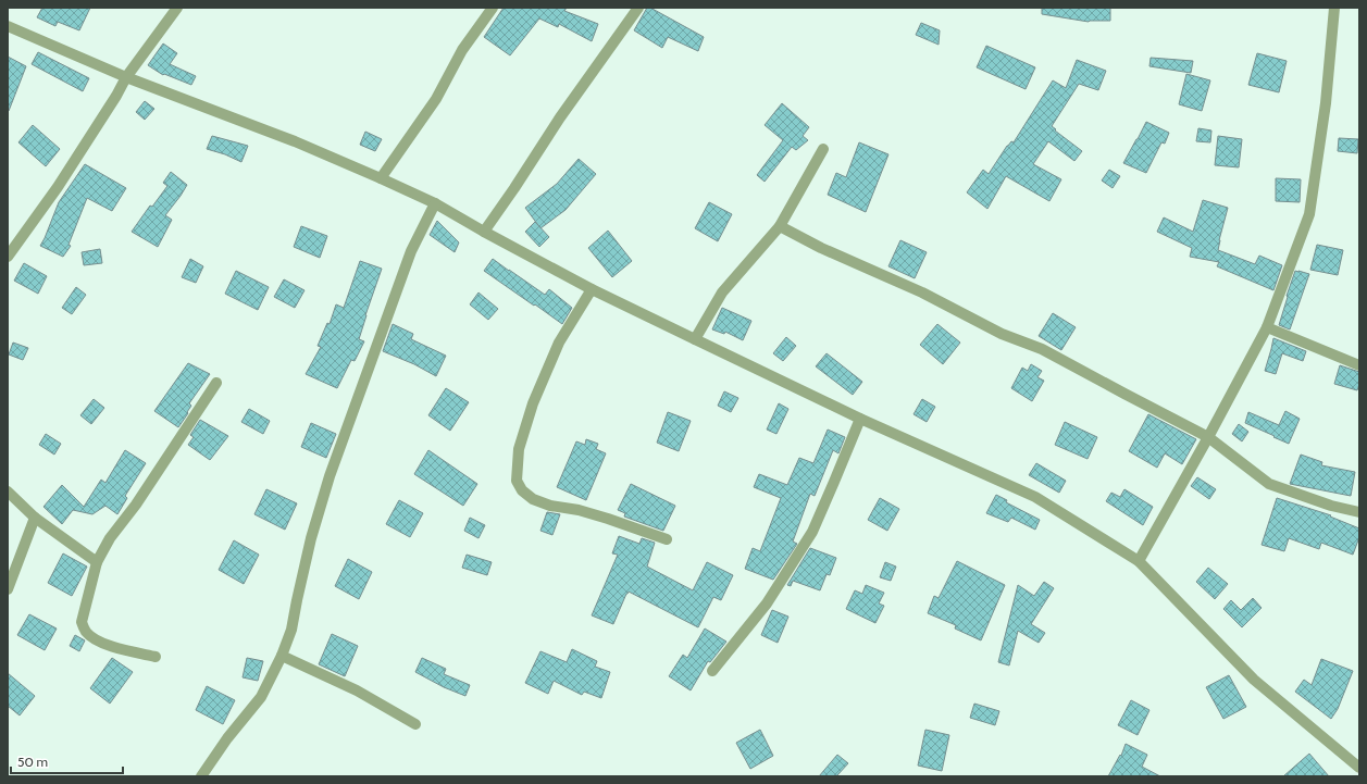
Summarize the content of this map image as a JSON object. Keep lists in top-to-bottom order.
{
  "scale_bar": "50 m"
}
